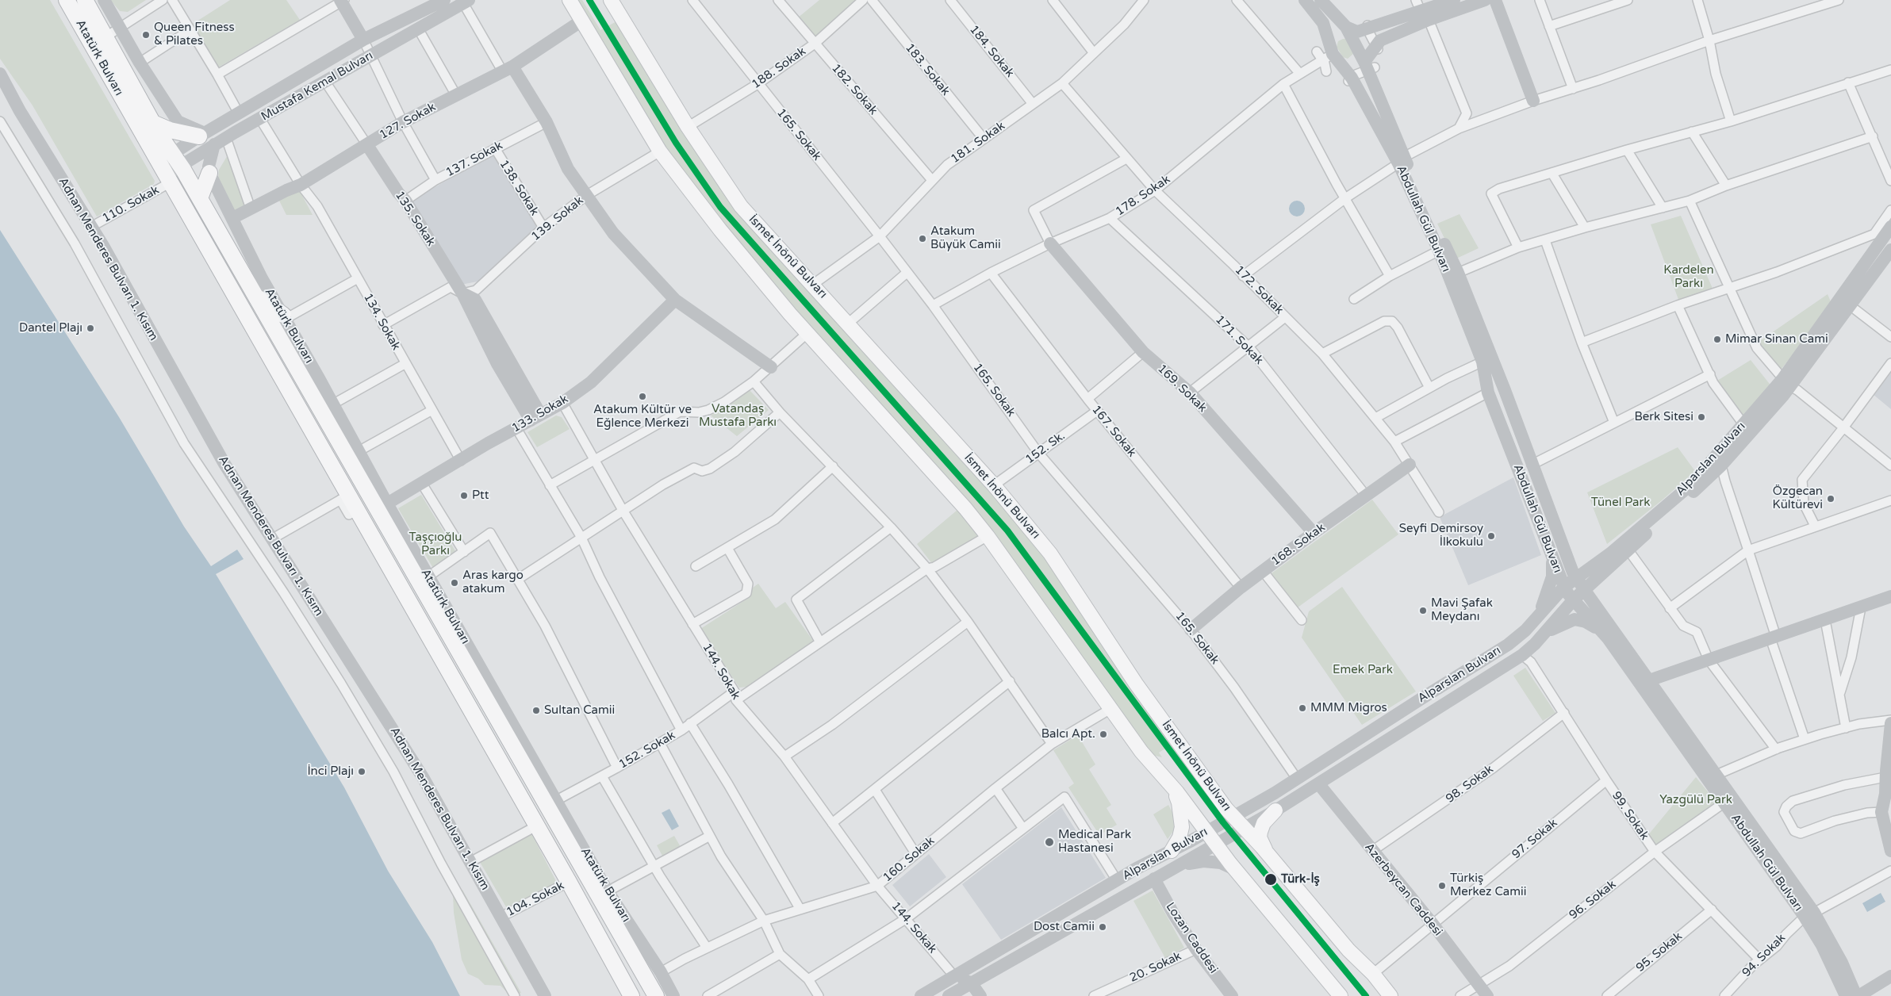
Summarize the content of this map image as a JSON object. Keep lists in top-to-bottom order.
{
  "streets": {
    "highway": ["Atatürk Bulvarı"],
    "main road": [
      "Mustafa Kemal Bulvarı",
      "127. Sokak",
      "135. Sokak",
      "Abdullah Gül Bulvarı",
      "İsmet İnönü Bulvarı",
      "Adnan Menderes Bulvarı 1. Kısım",
      "169. Sokak",
      "133. Sokak",
      "Alparslan Bulvarı",
      "168. Sokak",
      "Azerbeycan Caddesi",
      "Lozan Caddesi"
    ],
    "street": [
      "184. Sokak",
      "188. Sokak",
      "183. Sokak",
      "182. Sokak",
      "165. Sokak",
      "181. Sokak",
      "137. Sokak",
      "138. Sokak",
      "178. Sokak",
      "110. Sokak",
      "139. Sokak",
      "172. Sokak",
      "134. Sokak",
      "171. Sokak",
      "167. Sokak",
      "152. Sk.",
      "144. Sokak",
      "152. Sokak",
      "98. Sokak",
      "99. Sokak",
      "97. Sokak",
      "160. Sokak",
      "104. Sokak",
      "96. Sokak",
      "95. Sokak",
      "94. Sokak",
      "20. Sokak"
    ]
  },
  "crossings": [
    ["184. Sokak", "181. Sokak"],
    ["Atatürk Bulvarı", "Mustafa Kemal Bulvarı"],
    ["Atatürk Bulvarı", "127. Sokak"],
    ["Atatürk Bulvarı", "110. Sokak"],
    ["Atatürk Bulvarı", "133. Sokak"],
    ["Atatürk Bulvarı", "152. Sokak"],
    ["Atatürk Bulvarı", "160. Sokak"],
    ["Atatürk Bulvarı", "104. Sokak"],
    ["188. Sokak", "182. Sokak"],
    ["188. Sokak", "165. Sokak"],
    ["188. Sokak", "İsmet İnönü Bulvarı"],
    ["183. Sokak", "181. Sokak"],
    ["Mustafa Kemal Bulvarı", "110. Sokak"],
    ["Mustafa Kemal Bulvarı", "134. Sokak"],
    ["182. Sokak", "181. Sokak"],
    ["127. Sokak", "135. Sokak"],
    ["127. Sokak", "134. Sokak"],
    ["165. Sokak", "181. Sokak"],
    ["165. Sokak", "178. Sokak"],
    ["165. Sokak", "152. Sk."],
    ["165. Sokak", "Alparslan Bulvarı"],
    ["165. Sokak", "168. Sokak"],
    ["181. Sokak", "İsmet İnönü Bulvarı"],
    ["181. Sokak", "172. Sokak"],
    ["137. Sokak", "138. Sokak"],
    ["137. Sokak", "135. Sokak"],
    ["138. Sokak", "139. Sokak"],
    ["178. Sokak", "Abdullah Gül Bulvarı"],
    ["178. Sokak", "172. Sokak"],
    ["178. Sokak", "171. Sokak"],
    ["178. Sokak", "169. Sokak"],
    ["178. Sokak", "167. Sokak"],
    ["110. Sokak", "Adnan Menderes Bulvarı 1. Kısım"],
    ["135. Sokak", "139. Sokak"],
    ["135. Sokak", "133. Sokak"],
    ["Abdullah Gül Bulvarı", "Alparslan Bulvarı"],
    ["Abdullah Gül Bulvarı", "96. Sokak"],
    ["Abdullah Gül Bulvarı", "94. Sokak"],
    ["İsmet İnönü Bulvarı", "152. Sk."],
    ["İsmet İnönü Bulvarı", "Alparslan Bulvarı"],
    ["İsmet İnönü Bulvarı", "97. Sokak"],
    ["Adnan Menderes Bulvarı 1. Kısım", "104. Sokak"],
    ["172. Sokak", "168. Sokak"],
    ["134. Sokak", "133. Sokak"],
    ["171. Sokak", "168. Sokak"],
    ["169. Sokak", "168. Sokak"],
    ["133. Sokak", "144. Sokak"],
    ["167. Sokak", "152. Sk."],
    ["167. Sokak", "168. Sokak"],
    ["Alparslan Bulvarı", "144. Sokak"],
    ["Alparslan Bulvarı", "99. Sokak"],
    ["Alparslan Bulvarı", "Azerbeycan Caddesi"],
    ["Alparslan Bulvarı", "Lozan Caddesi"],
    ["144. Sokak", "152. Sokak"],
    ["144. Sokak", "160. Sokak"],
    ["98. Sokak", "99. Sokak"],
    ["98. Sokak", "Azerbeycan Caddesi"],
    ["99. Sokak", "97. Sokak"],
    ["99. Sokak", "96. Sokak"],
    ["99. Sokak", "95. Sokak"],
    ["99. Sokak", "94. Sokak"],
    ["97. Sokak", "Azerbeycan Caddesi"],
    ["Azerbeycan Caddesi", "96. Sokak"],
    ["Lozan Caddesi", "20. Sokak"]
  ],
  "parks": [
    "Kardelen Parkı",
    "Vatandaş Mustafa Parkı",
    "Tünel Park",
    "Taşçıoğlu Parkı",
    "Emek Park",
    "Yazgülü Park"
  ],
  "places": [
    "Queen Fitness & Pilates",
    "Atakum Büyük Camii",
    "Dantel Plajı",
    "Mimar Sinan Cami",
    "Atakum Kültür ve Eğlence Merkezi",
    "Berk Sitesi",
    "Ptt",
    "Özgecan Kültürevi",
    "Seyfi Demirsoy İlkokulu",
    "Aras kargo atakum",
    "Mavi Şafak Meydanı",
    "MMM Migros",
    "Sultan Camii",
    "Balcı Apt.",
    "İnci Plajı",
    "Medical Park Hastanesi",
    "Türk-İş",
    "Türkiş Merkez Camii",
    "Dost Camii"
  ]
}
